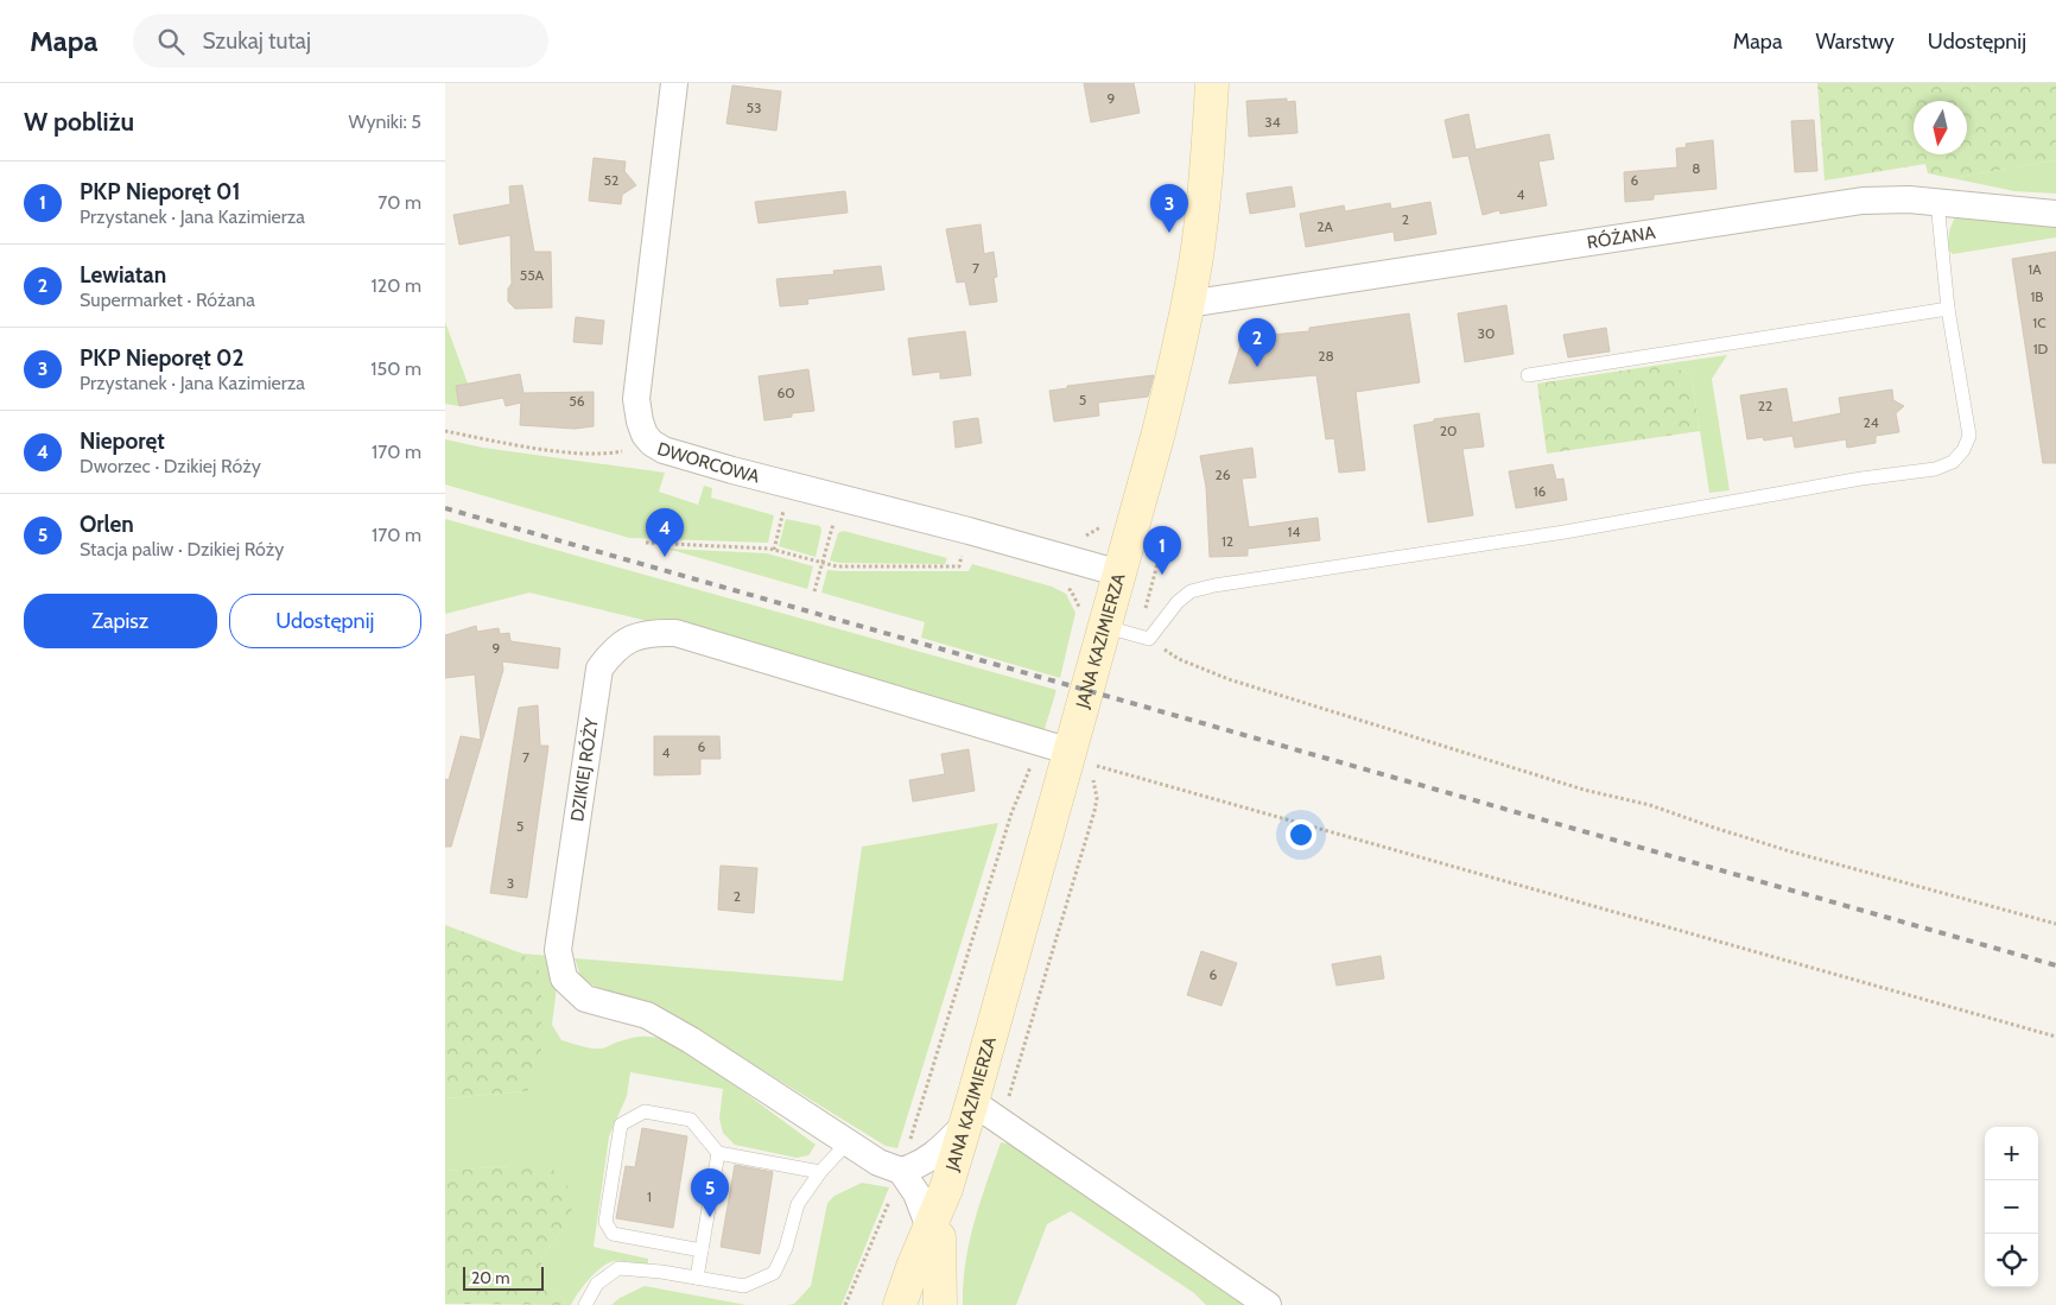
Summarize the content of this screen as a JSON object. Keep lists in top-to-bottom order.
{
  "streets": {
    "main road": ["JANA KAZIMIERZA"],
    "street": ["RÓŻANA", "DWORCOWA", "DZIKIEJ RÓŻY"]
  },
  "crossings": [
    ["RÓŻANA", "JANA KAZIMIERZA"],
    ["DWORCOWA", "JANA KAZIMIERZA"],
    ["JANA KAZIMIERZA", "DZIKIEJ RÓŻY"]
  ],
  "house_numbers": [
    "9",
    "53",
    "34",
    "8",
    "52",
    "6",
    "4",
    "2",
    "2A",
    "7",
    "1A",
    "55A",
    "1B",
    "1C",
    "30",
    "1D",
    "28",
    "60",
    "5",
    "56",
    "22",
    "24",
    "20",
    "26",
    "16",
    "14",
    "12",
    "9",
    "6",
    "4",
    "7",
    "5",
    "3",
    "2",
    "6",
    "1"
  ],
  "scale_bar": "20 m",
  "north": "bottom",
  "page": {
    "header": "Mapa",
    "search": "Szukaj tutaj",
    "nav": ["Mapa", "Warstwy", "Udostępnij"],
    "heading": ["W pobliżu", "Wyniki: 5"],
    "list": [
      {
        "mark": "1",
        "name": "PKP Nieporęt 01",
        "note": "Przystanek · Jana Kazimierza",
        "value": "70 m"
      },
      {
        "mark": "2",
        "name": "Lewiatan",
        "note": "Supermarket · Różana",
        "value": "120 m"
      },
      {
        "mark": "3",
        "name": "PKP Nieporęt 02",
        "note": "Przystanek · Jana Kazimierza",
        "value": "150 m"
      },
      {
        "mark": "4",
        "name": "Nieporęt",
        "note": "Dworzec · Dzikiej Róży",
        "value": "170 m"
      },
      {
        "mark": "5",
        "name": "Orlen",
        "note": "Stacja paliw · Dzikiej Róży",
        "value": "170 m"
      }
    ],
    "pins": [
      "3",
      "2",
      "4",
      "1",
      "5"
    ],
    "buttons": ["Zapisz", "Udostępnij"],
    "map_buttons": ["+", "−"],
    "scale": "20 m"
  }
}
